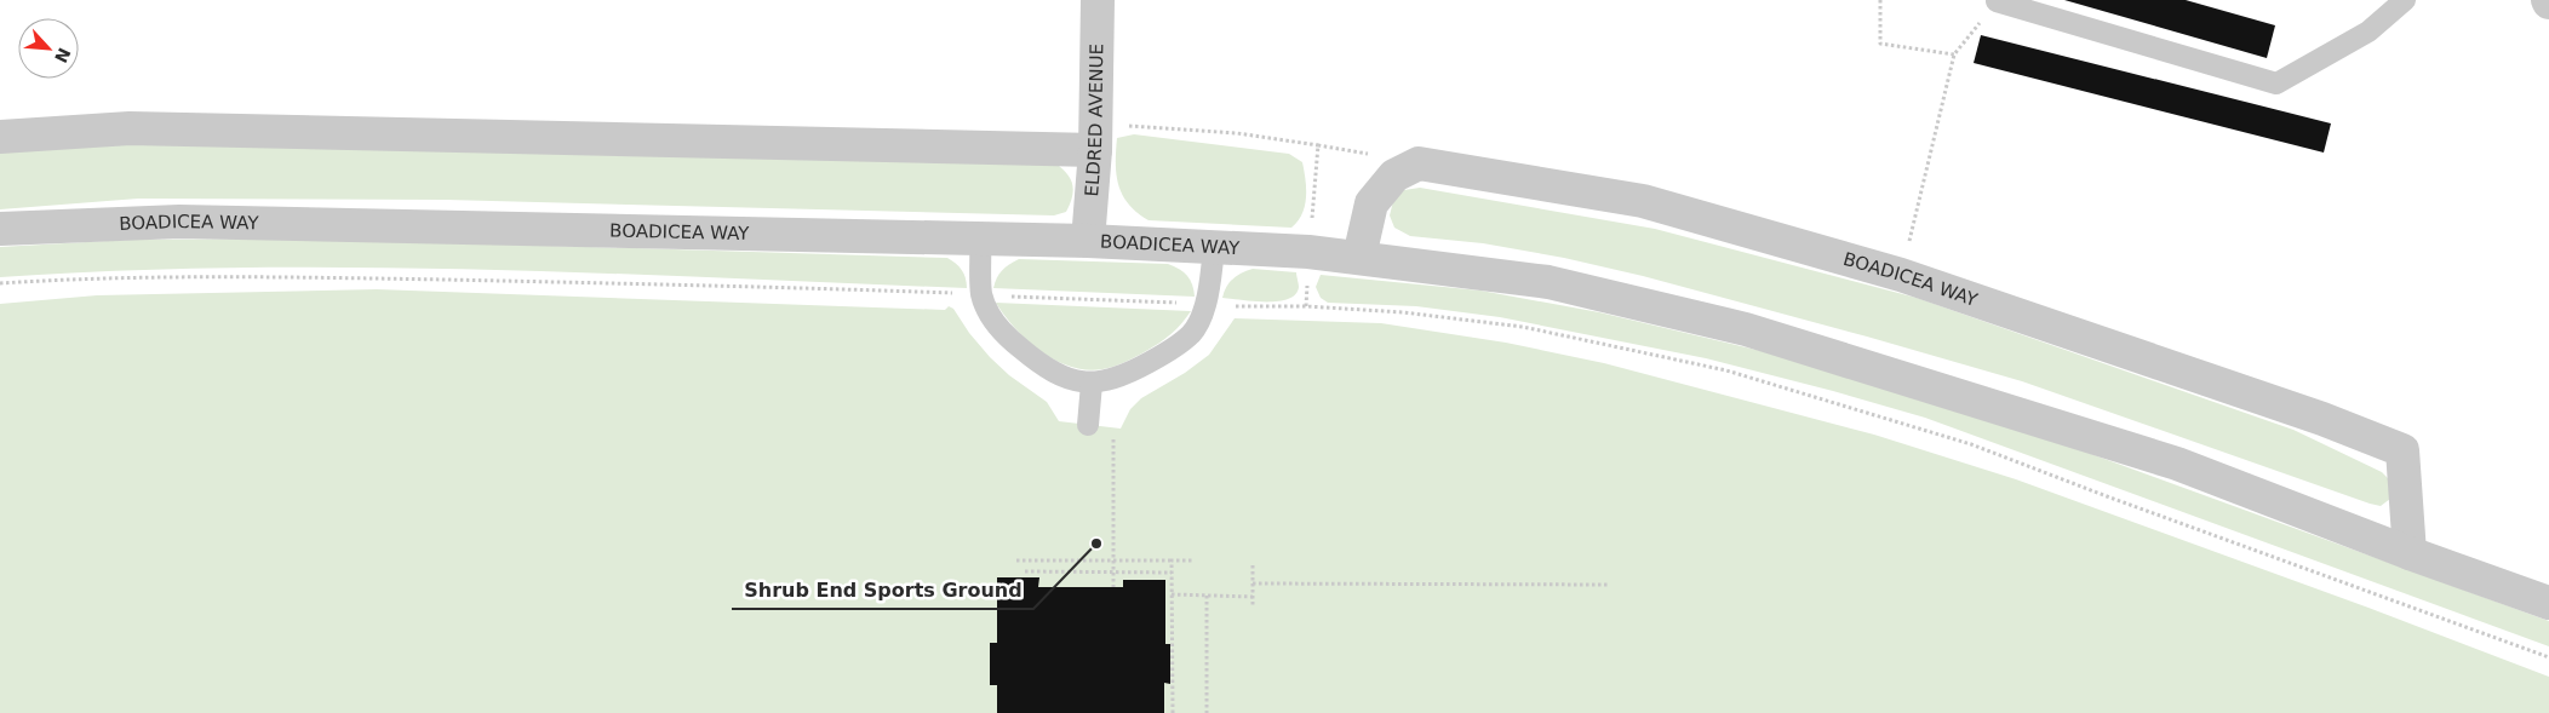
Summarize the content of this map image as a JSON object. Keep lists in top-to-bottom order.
{
  "streets": {
    "street": ["ELDRED AVENUE", "BOADICEA WAY"]
  },
  "crossings": [
    ["ELDRED AVENUE", "BOADICEA WAY"]
  ],
  "places": ["Shrub End Sports Ground"],
  "north": "bottom right"
}
